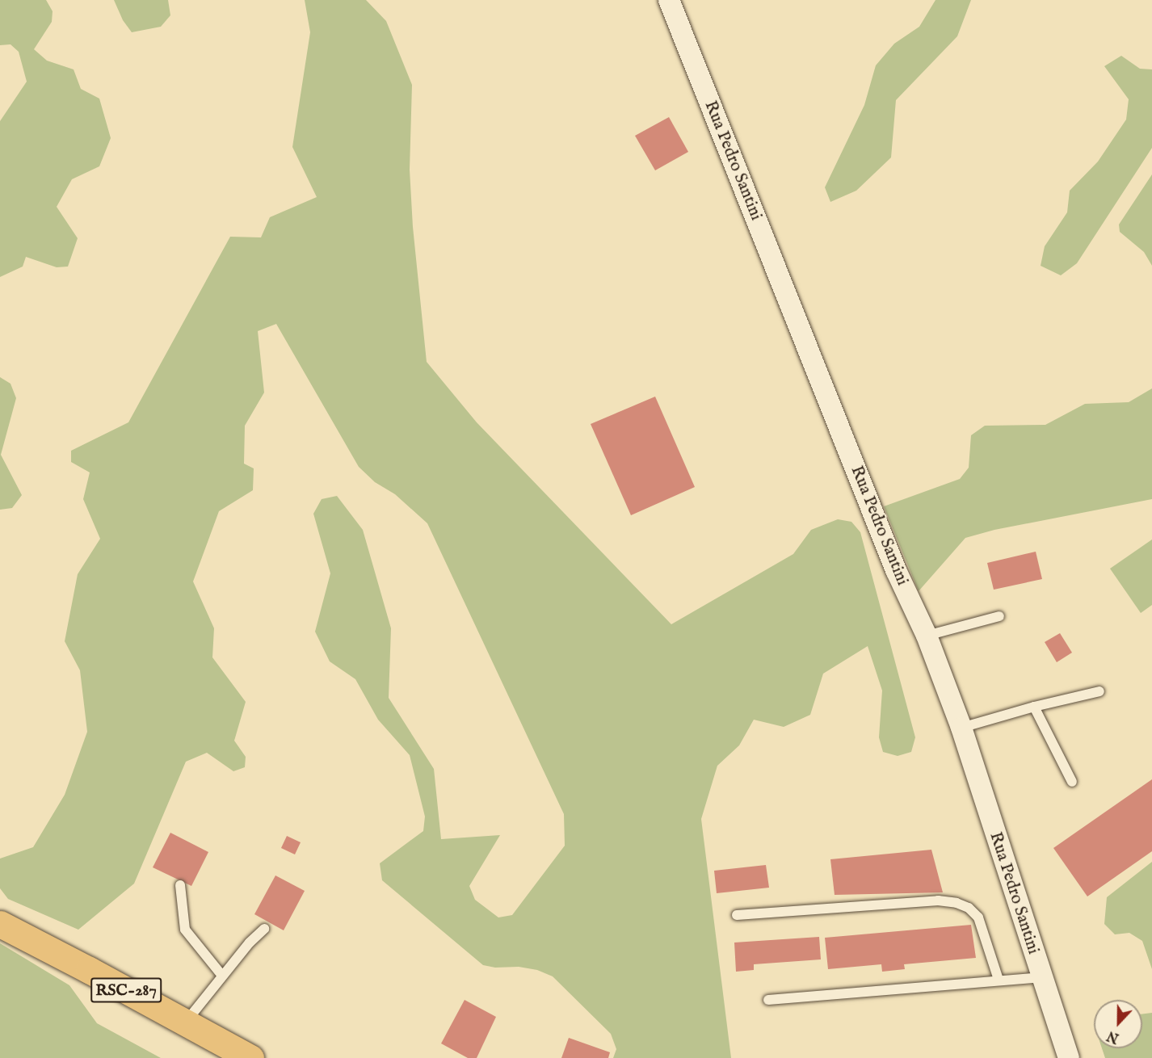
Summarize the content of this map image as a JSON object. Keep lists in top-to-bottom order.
{
  "streets": {
    "highway": ["RSC-287"],
    "street": ["Rua Pedro Santini"]
  },
  "north": "bottom"
}
